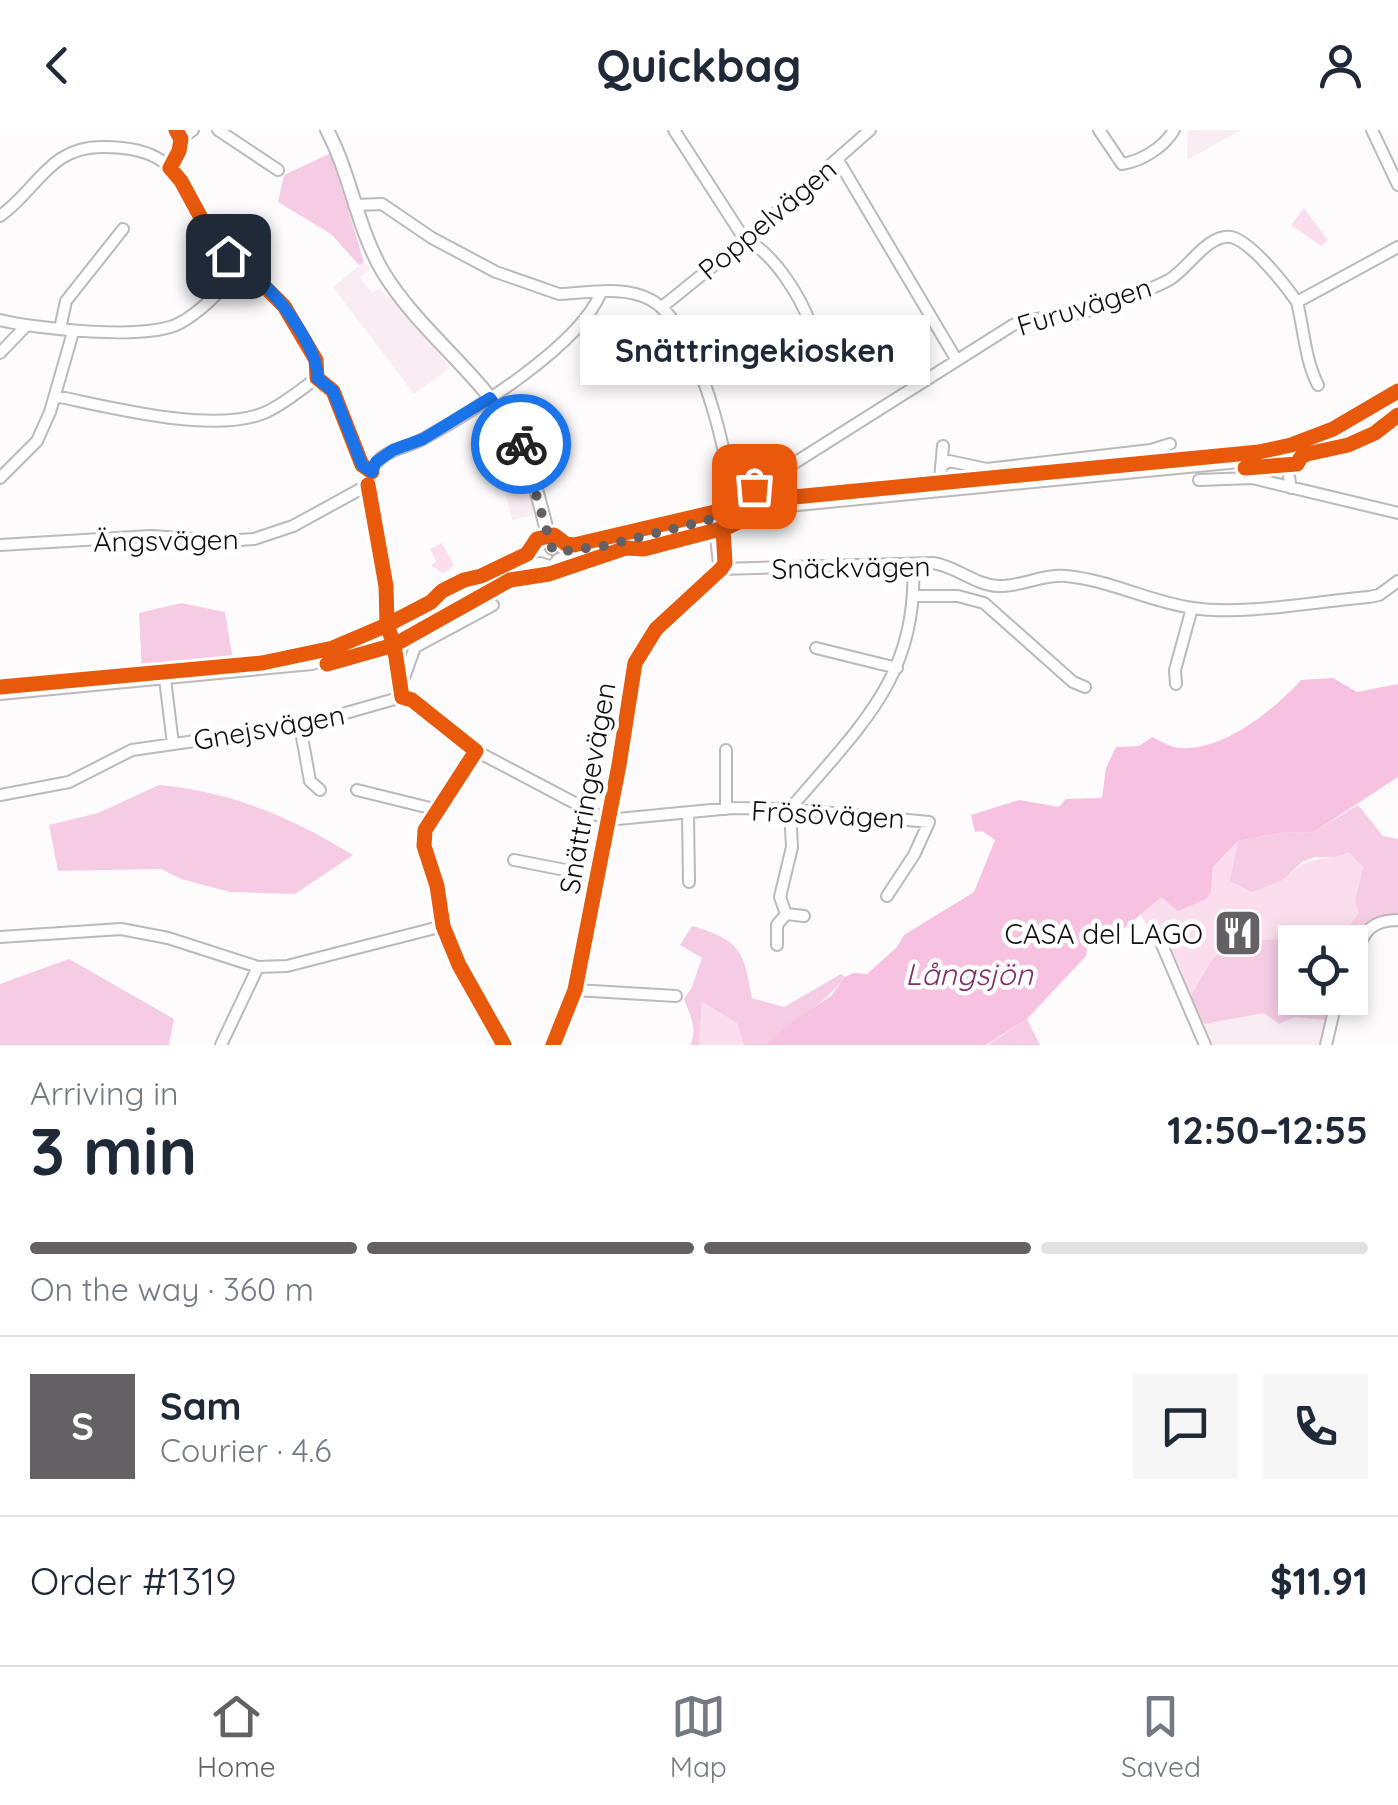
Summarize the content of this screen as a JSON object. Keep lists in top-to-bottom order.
{
  "streets": {
    "street": [
      "Poppelvägen",
      "Furuvägen",
      "Ängsvägen",
      "Snäckvägen",
      "Gnejsvägen",
      "Snättringevägen",
      "Frösövägen"
    ]
  },
  "crossings": [
    ["Snäckvägen", "Snättringevägen"],
    ["Snättringevägen", "Frösövägen"]
  ],
  "water": ["Långsjön"],
  "places": {
    "other": ["Snättringekiosken"],
    "restaurant": ["CASA del LAGO"]
  },
  "page": {
    "header": "Quickbag",
    "bubble": "Snättringekiosken",
    "heading": ["3 min", "Arriving in", "12:50–12:55"],
    "panel": [
      "Sam",
      "Courier · 4.6",
      "Order #1319",
      "$11.91"
    ],
    "bar": "On the way · 360 m",
    "round": "S",
    "tabs": ["Home", "Map", "Saved"]
  }
}
